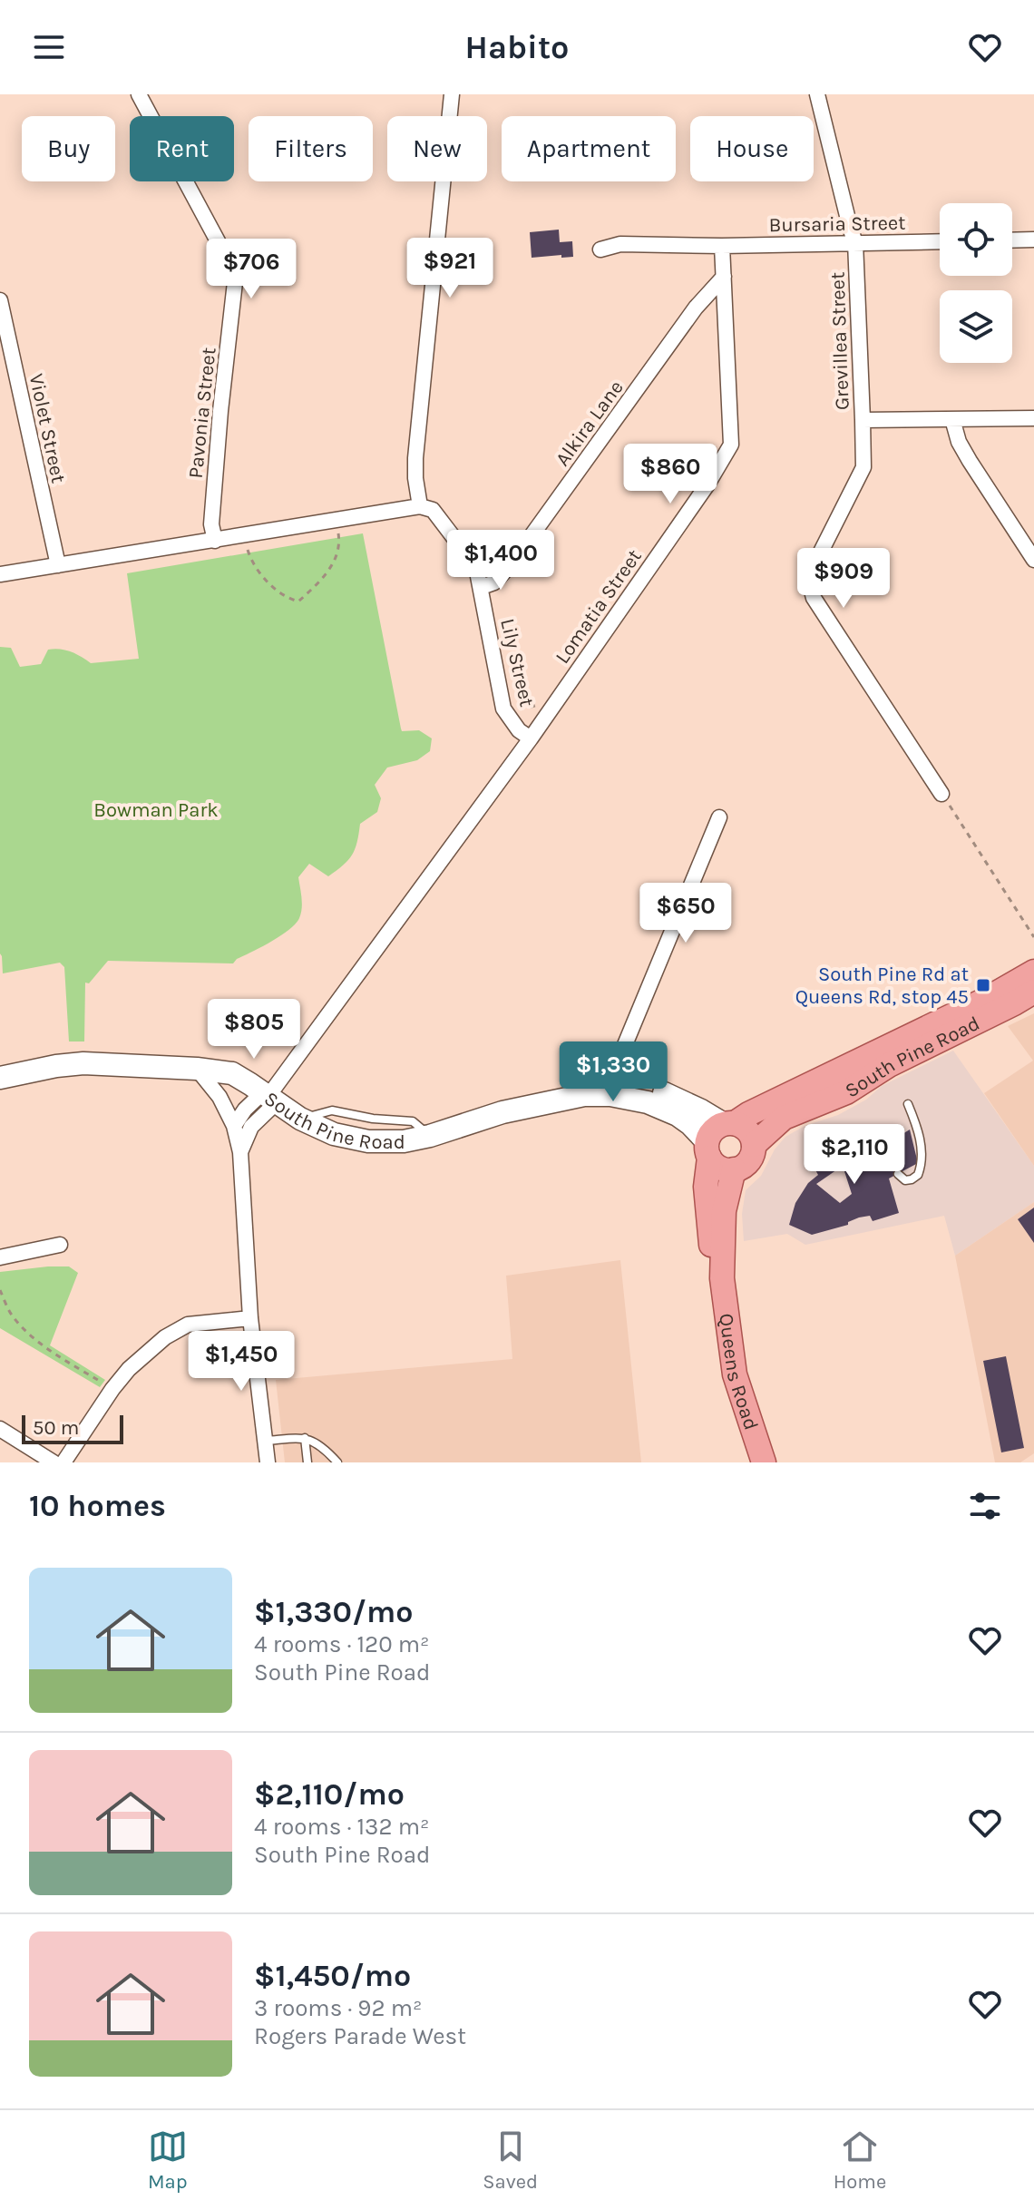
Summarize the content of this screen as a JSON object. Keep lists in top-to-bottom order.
{
  "streets": {
    "main road": ["South Pine Road", "Queens Road"],
    "street": [
      "Bursaria Street",
      "Grevillea Street",
      "Pavonia Street",
      "Alkira Lane",
      "Violet Street",
      "Lomatia Street",
      "Lily Street"
    ]
  },
  "crossings": [
    ["Bursaria Street", "Grevillea Street"],
    ["Bursaria Street", "Lomatia Street"],
    ["Alkira Lane", "Lomatia Street"],
    ["Alkira Lane", "Lily Street"],
    ["Lomatia Street", "Lily Street"],
    ["South Pine Road", "Queens Road"]
  ],
  "parks": ["Bowman Park"],
  "places": {
    "transit": ["South Pine Rd at Queens Rd, stop 45"]
  },
  "scale_bar": "50 m",
  "page": {
    "header": "Habito",
    "chip": [
      "Buy",
      "Rent",
      "Filters",
      "New",
      "Apartment",
      "House"
    ],
    "price": [
      "$921",
      "$706",
      "$860",
      "$1,400",
      "$909",
      "$650",
      "$805",
      "$1,330",
      "$2,110",
      "$1,450"
    ],
    "scale": "50 m",
    "heading": "10 homes",
    "list": [
      {
        "name": "$1,330/mo",
        "note": "4 rooms · 120 m² · South Pine Road"
      },
      {
        "name": "$2,110/mo",
        "note": "4 rooms · 132 m² · South Pine Road"
      },
      {
        "name": "$1,450/mo",
        "note": "3 rooms · 92 m² · Rogers Parade West"
      }
    ],
    "tabs": ["Map", "Saved", "Home"]
  }
}
